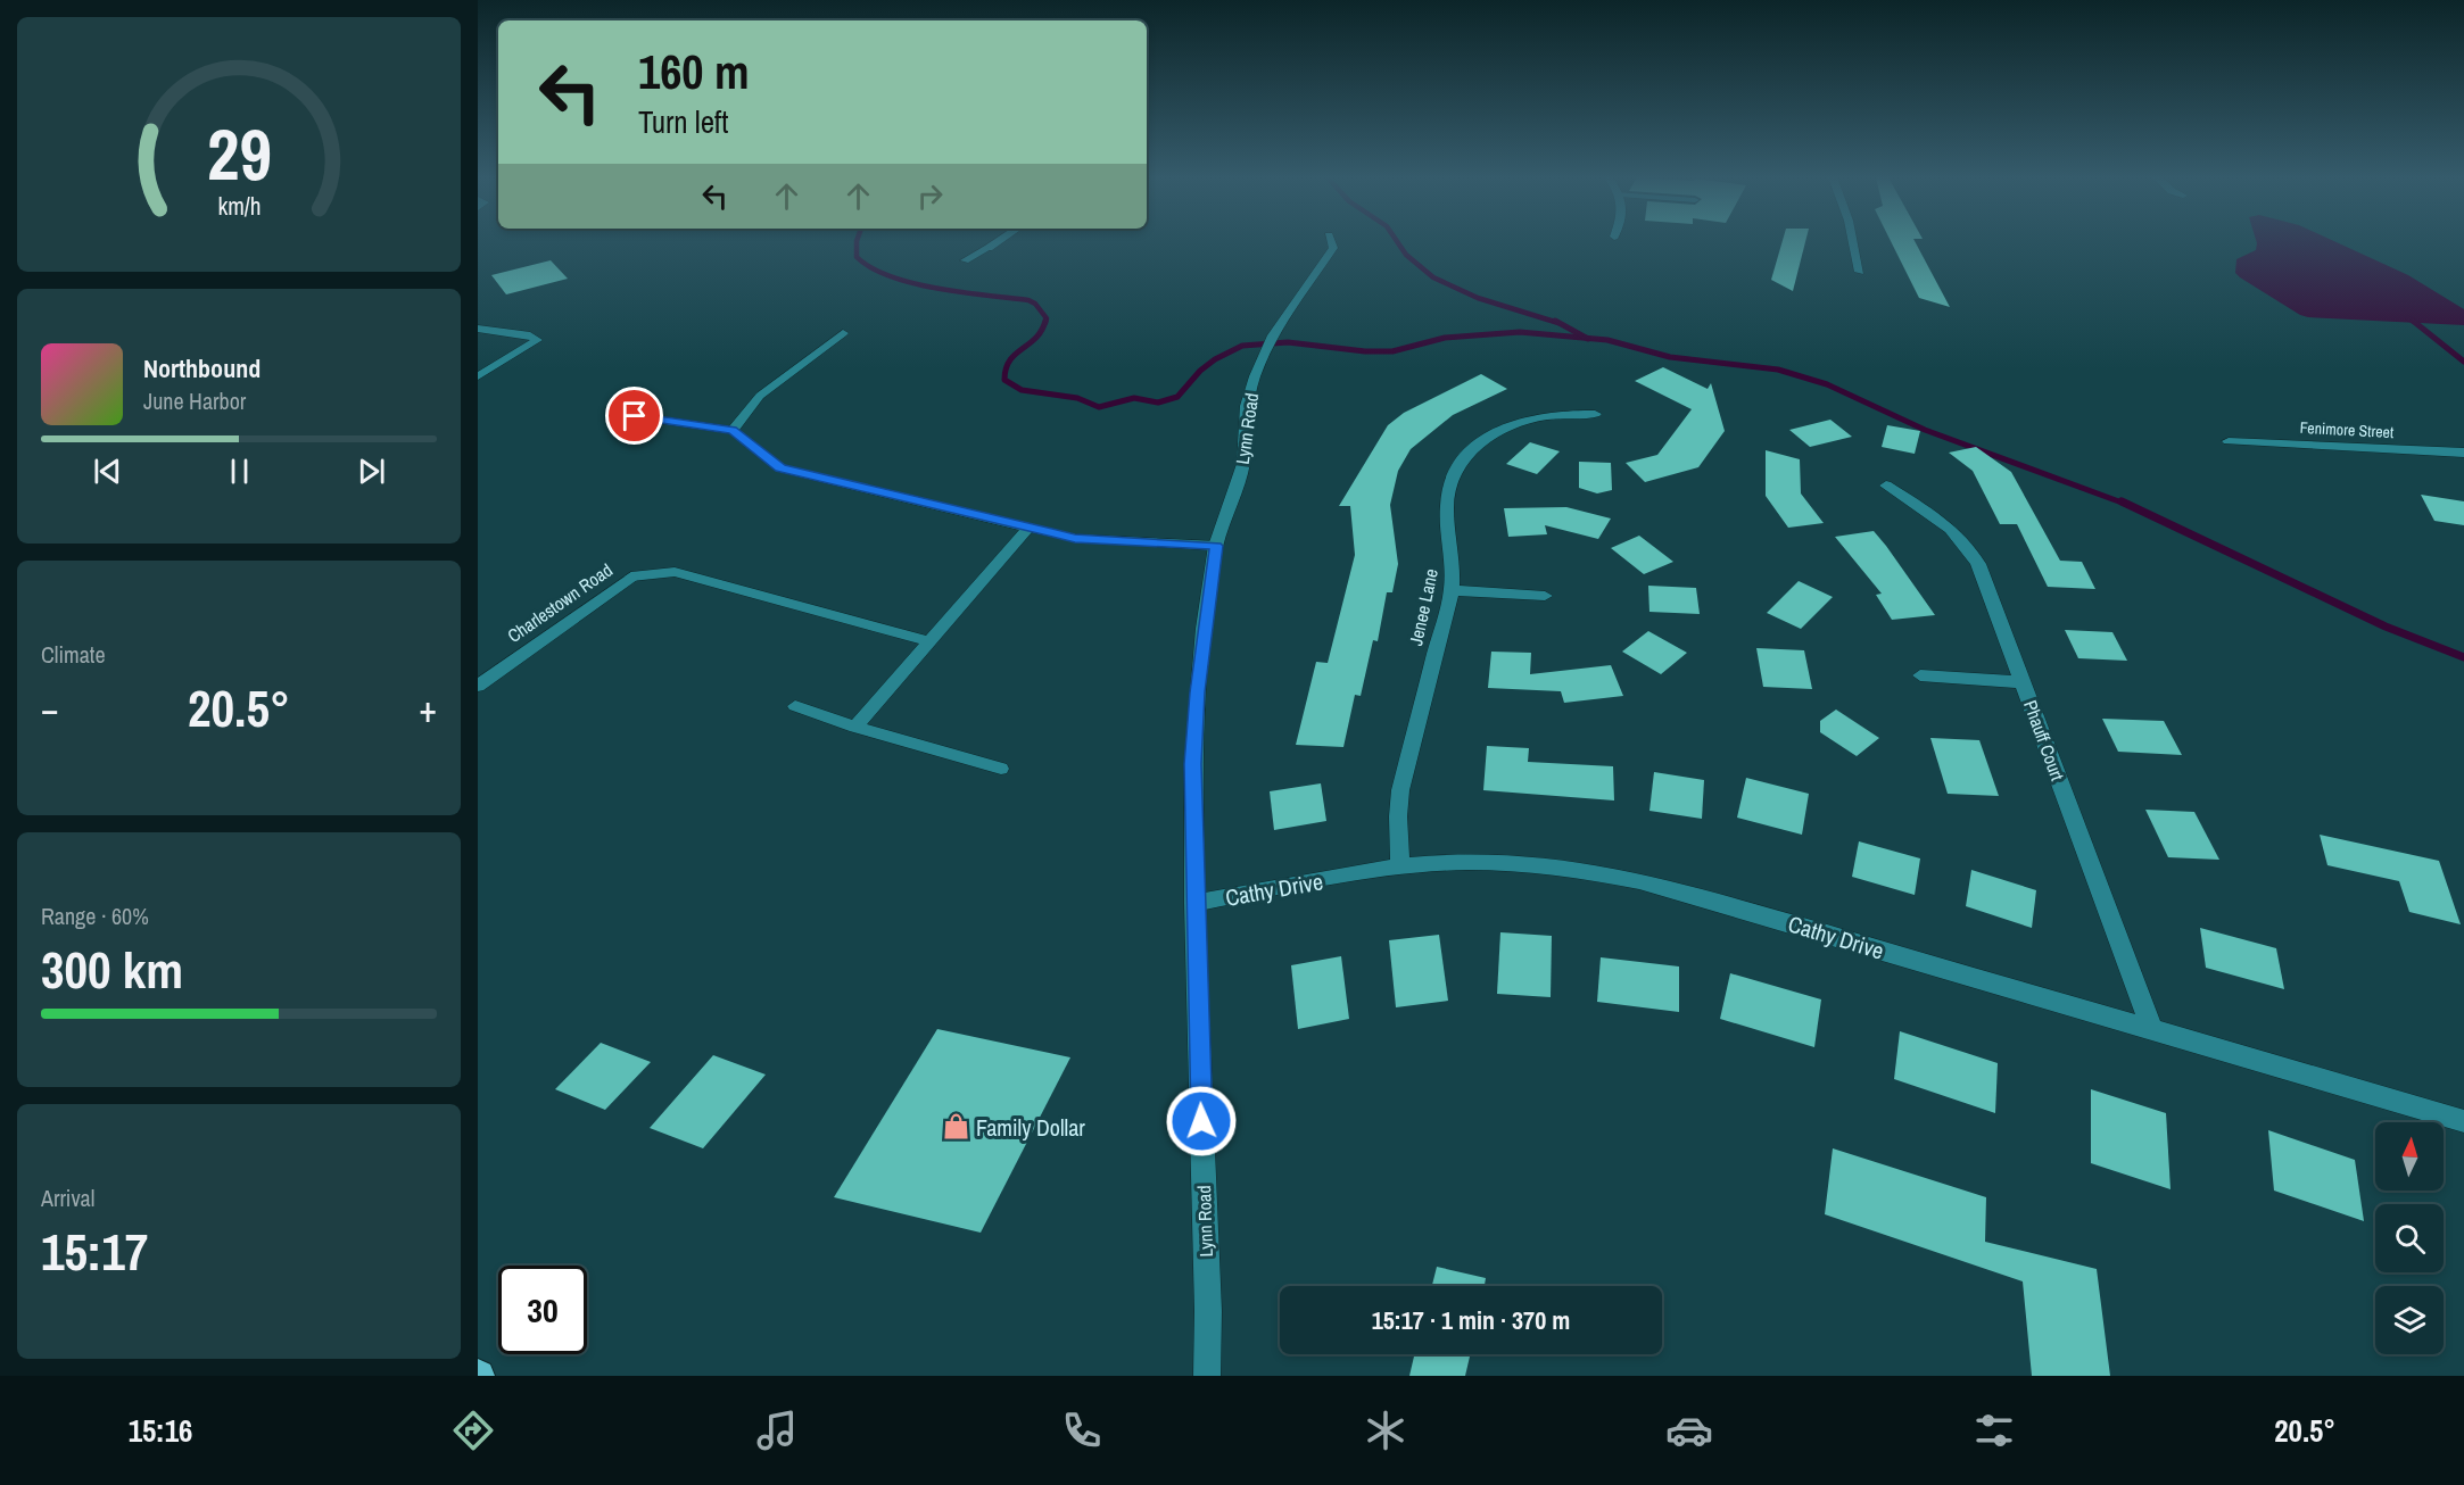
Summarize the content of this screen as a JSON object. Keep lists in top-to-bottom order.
{
  "streets": {
    "street": [
      "Lynn Road",
      "Fenimore Street",
      "Charlestown Road",
      "Jenee Lane",
      "Phauff Court",
      "Cathy Drive"
    ]
  },
  "crossings": [
    ["Lynn Road", "Cathy Drive"],
    ["Jenee Lane", "Cathy Drive"],
    ["Phauff Court", "Cathy Drive"]
  ],
  "places": {
    "shop": ["Family Dollar"]
  },
  "north": "top",
  "page": {
    "turn": ["160 m", "Turn left"],
    "song": ["Northbound", "June Harbor"],
    "tile": [
      "Climate",
      ["Range · 60%", "300 km"],
      ["Arrival", "15:17"]
    ],
    "heat": ["−", "20.5°", "+"],
    "limit": "30",
    "trip": "15:17 · 1 min · 370 m",
    "tabs": ["15:16", "20.5°"],
    "gauge": ["29", "km/h"]
  }
}
